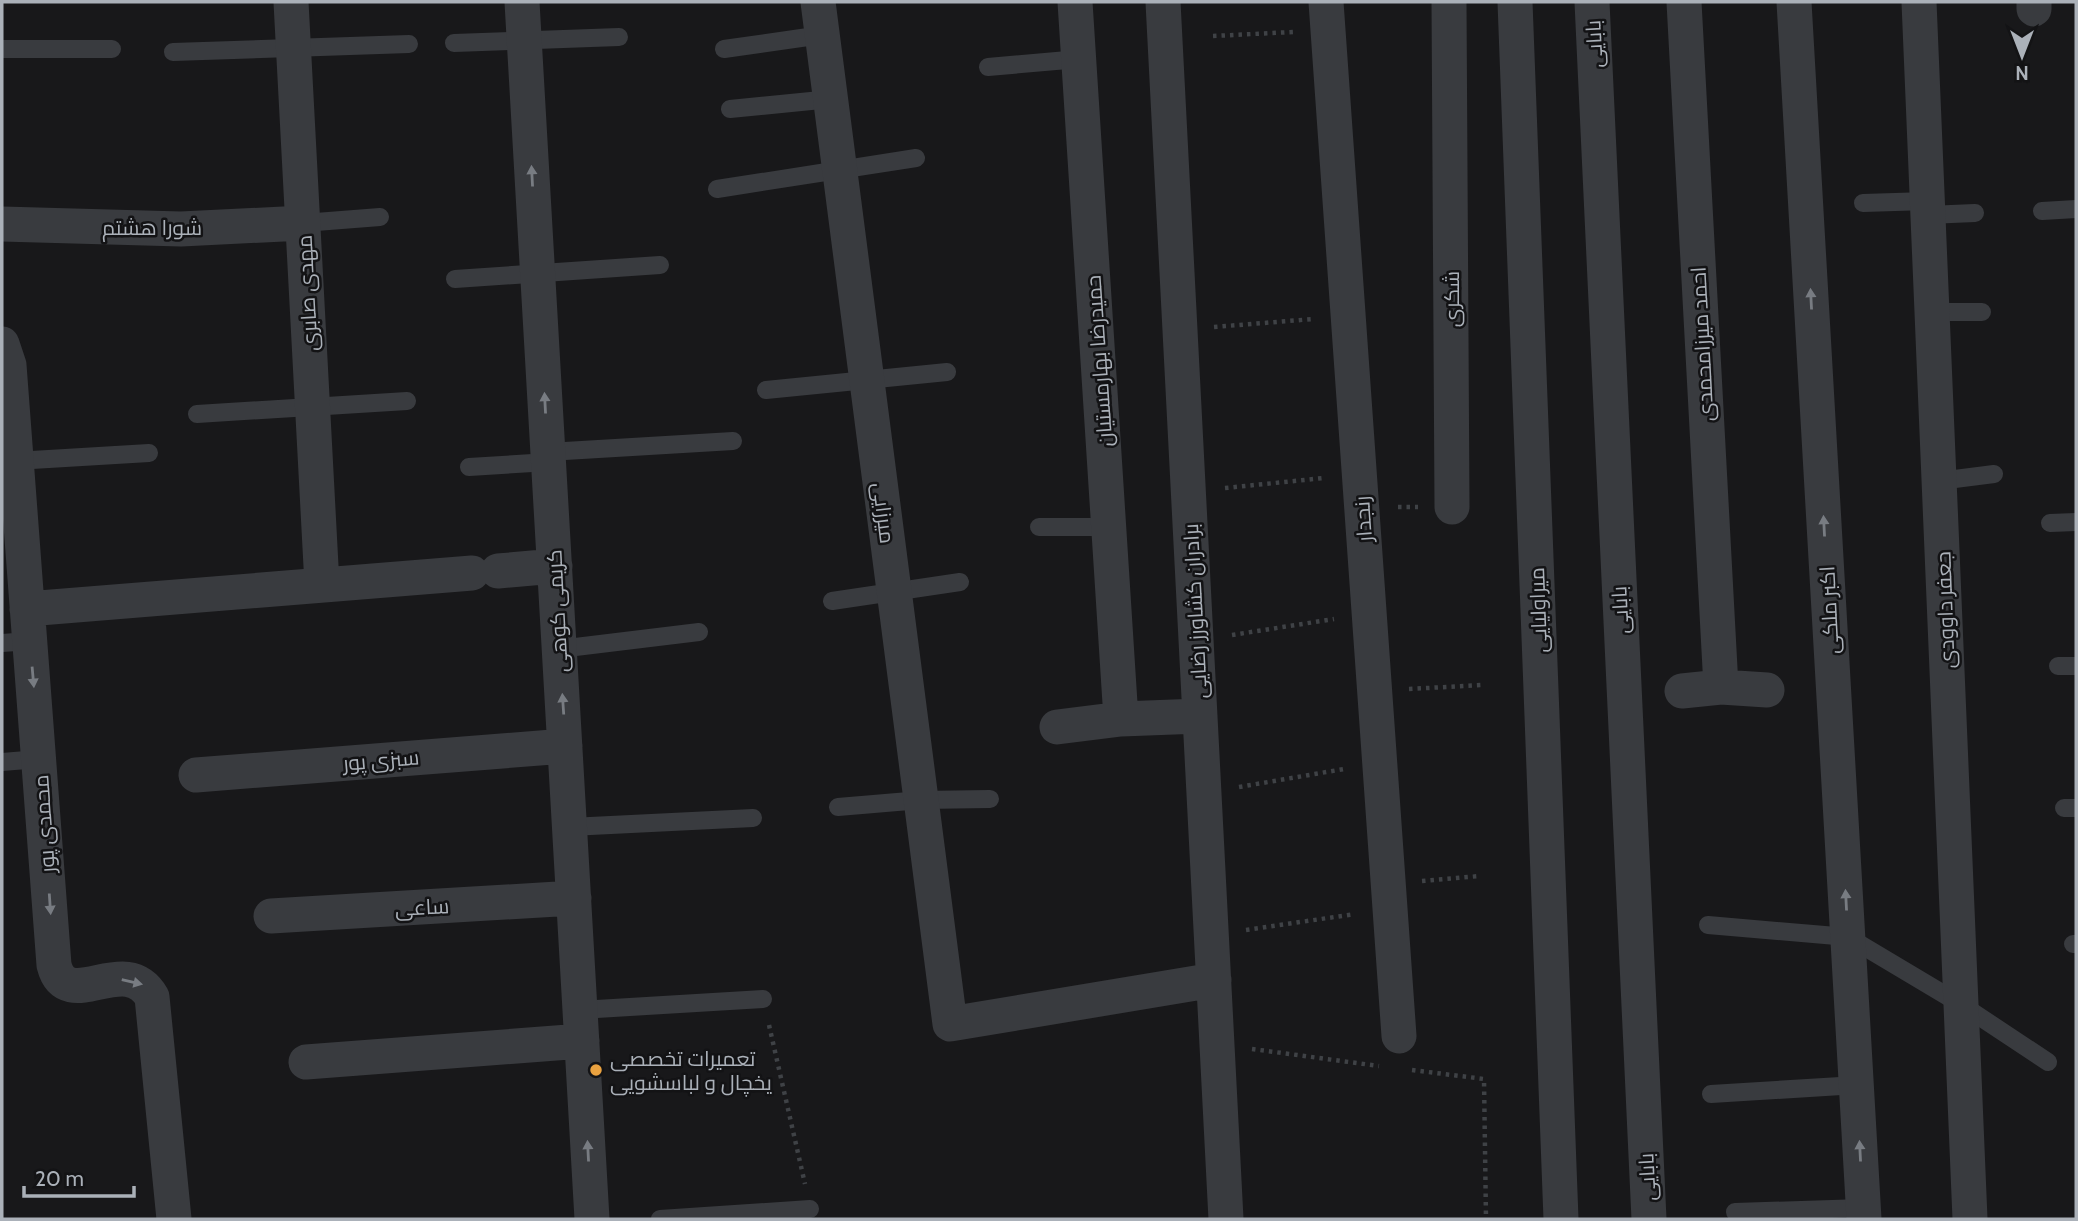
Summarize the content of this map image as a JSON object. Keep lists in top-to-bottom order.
{
  "streets": {
    "street": [
      "بابایی",
      "شورا هشتم",
      "مهدی صابری",
      "شکری",
      "احمد میرزامحمدی",
      "حمیدرضا بهارمستیان",
      "میرزایی",
      "رنجدار",
      "میراولیایی",
      "اکبر ملکی",
      "جعفر داوودی",
      "کریمی کوهی",
      "برادران کشاورز رضایی",
      "سبزی پور",
      "محمدی پور",
      "ساعی"
    ]
  },
  "crossings": [
    ["شورا هشتم", "مهدی صابری"],
    ["میرزایی", "برادران کشاورز رضایی"],
    ["کریمی کوهی", "سبزی پور"],
    ["کریمی کوهی", "ساعی"]
  ],
  "one_way": ["اکبر ملکی", "کریمی کوهی", "محمدی پور"],
  "places": ["تعمیرات تخصصی یخچال و لباسشویی"],
  "scale_bar": "20 m",
  "north": "bottom"
}
